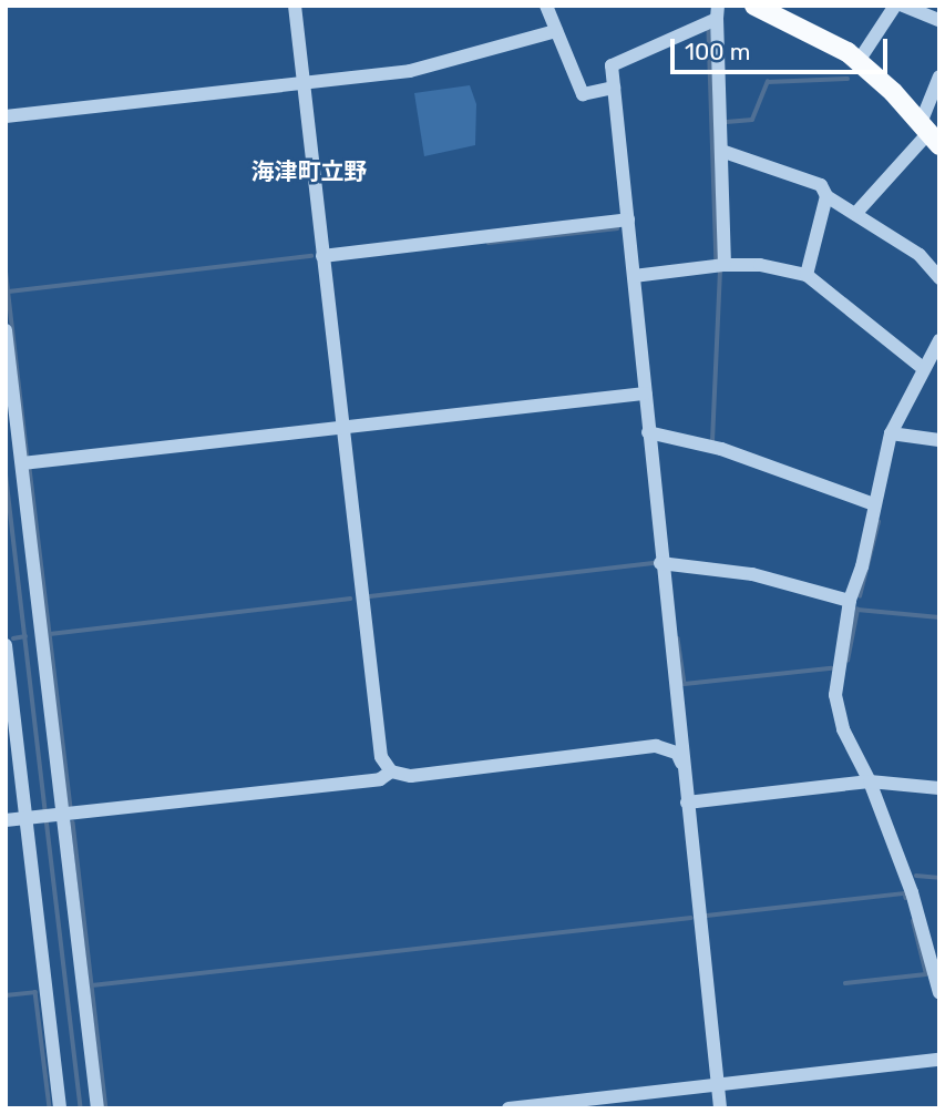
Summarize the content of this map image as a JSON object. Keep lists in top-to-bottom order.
{
  "districts": ["海津町立野"],
  "scale_bar": "100 m"
}
